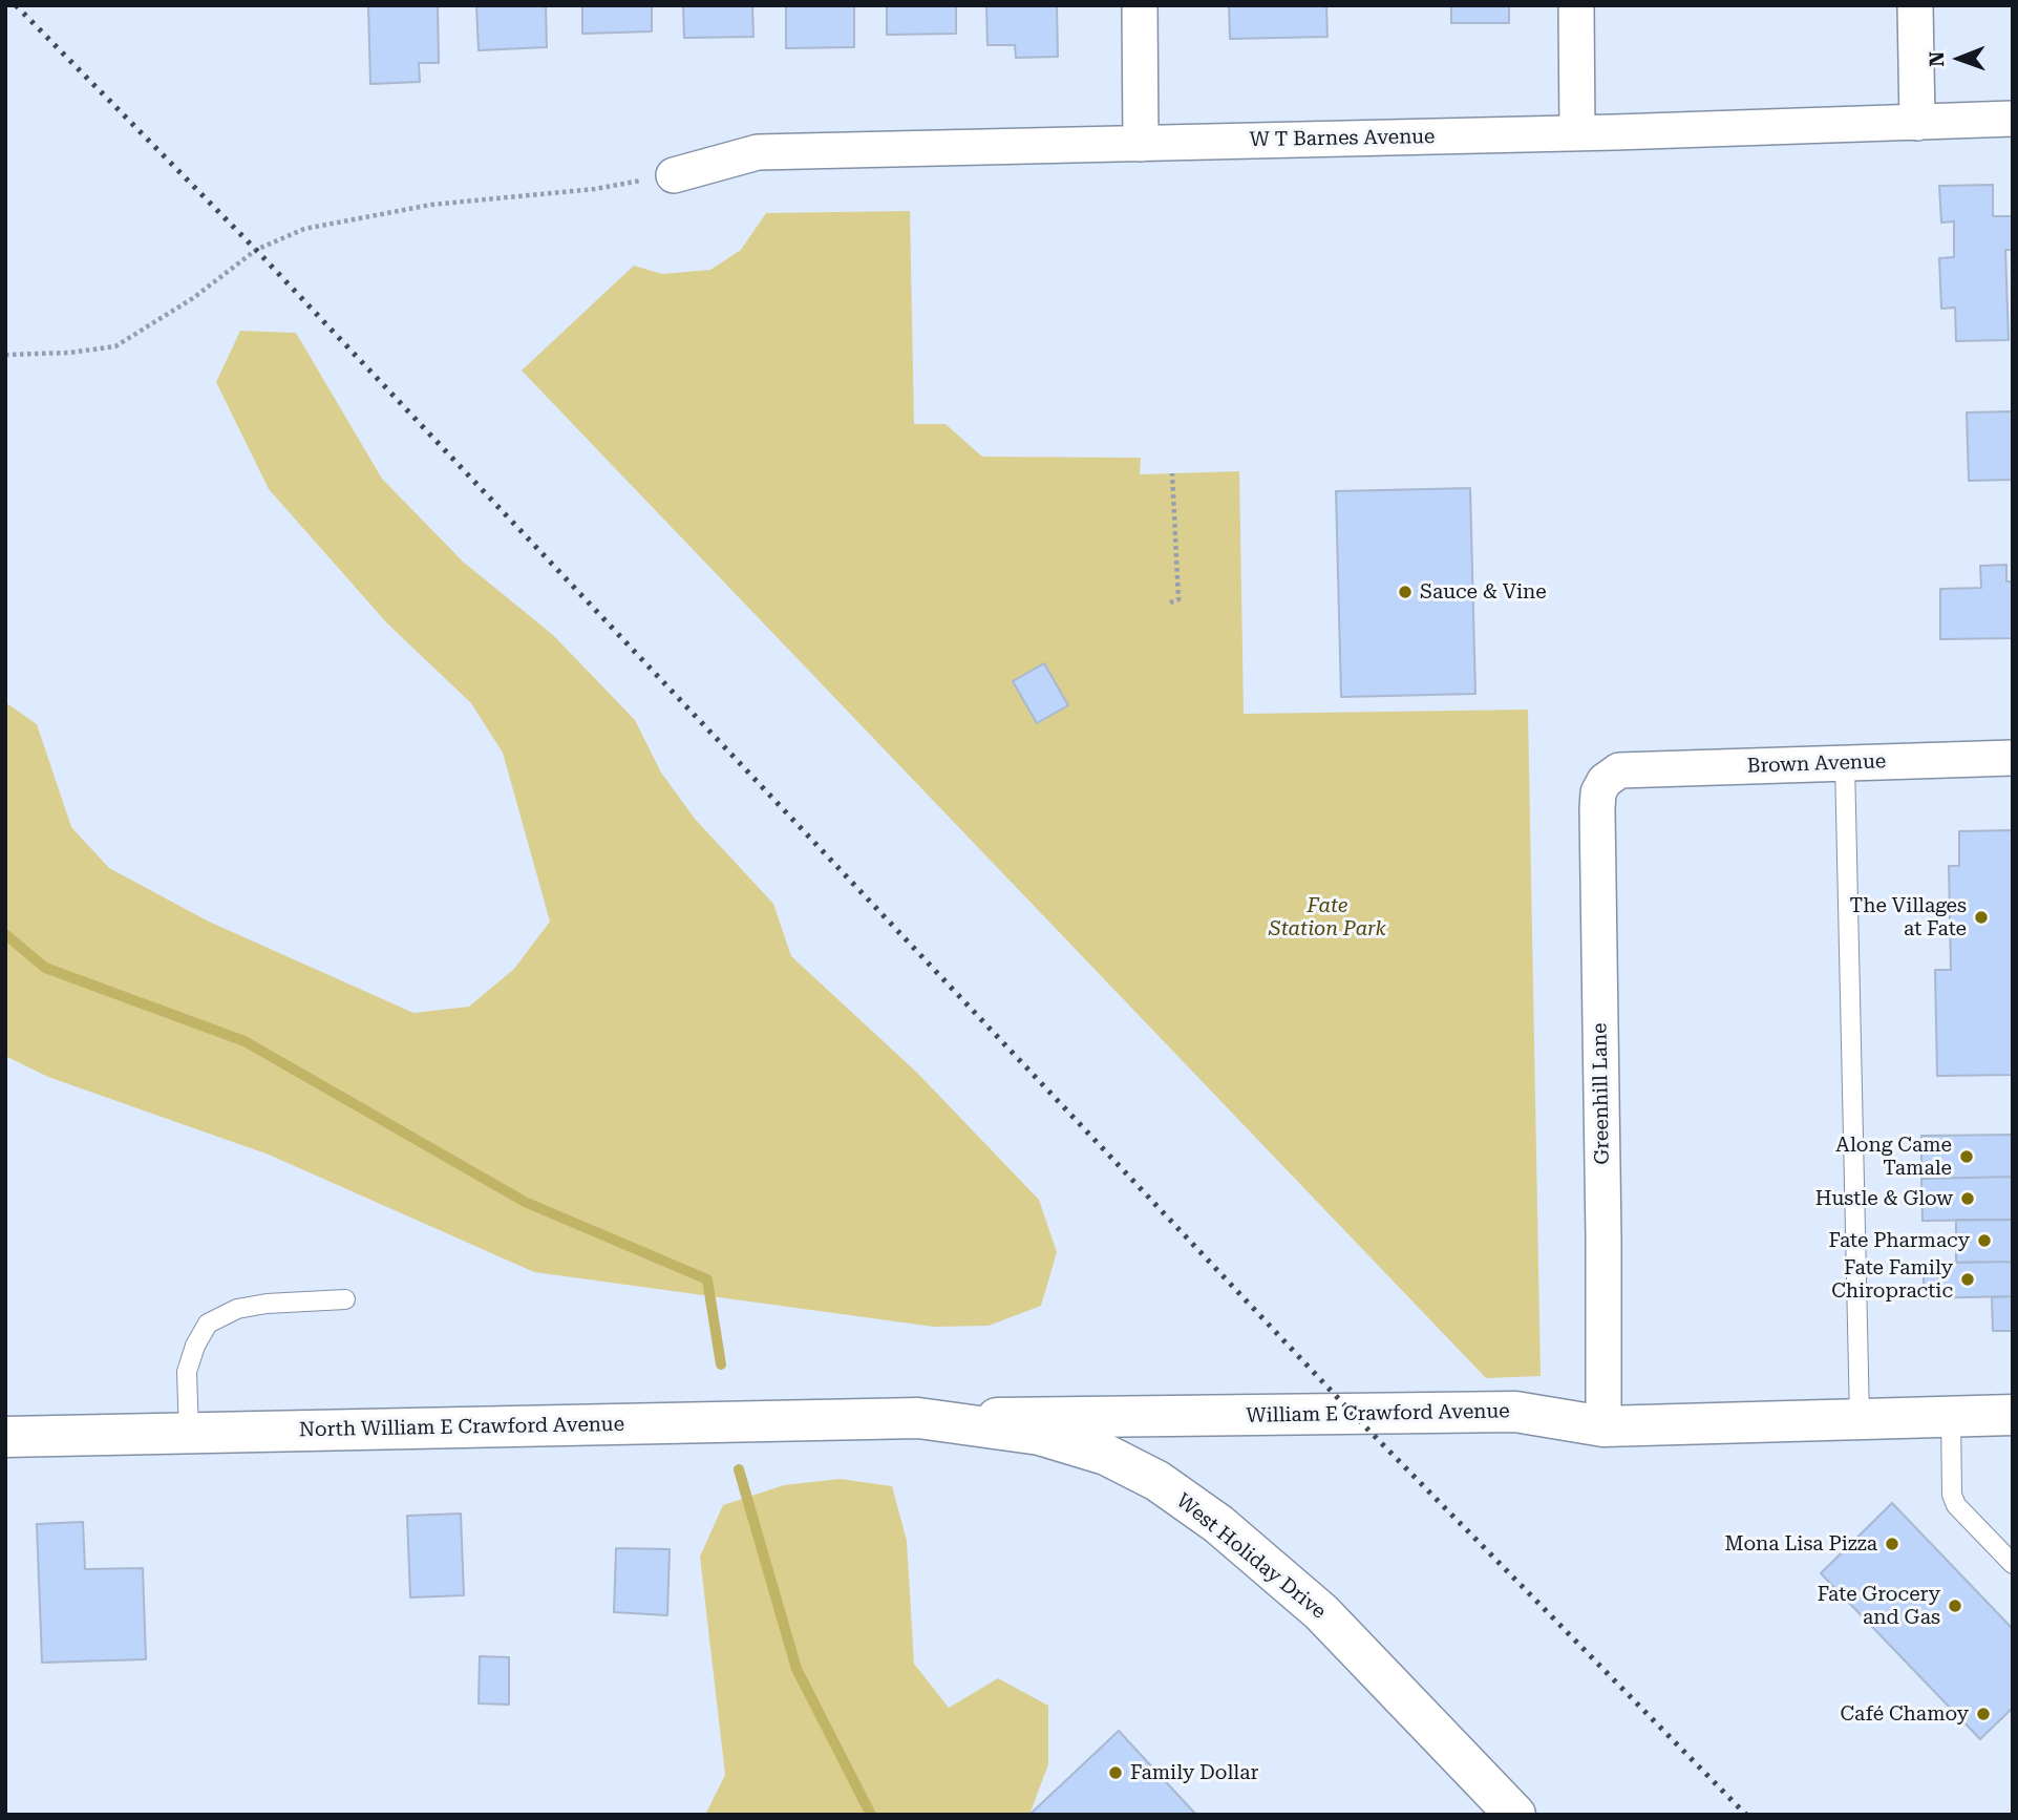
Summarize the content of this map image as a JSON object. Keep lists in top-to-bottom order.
{
  "streets": {
    "main road": ["William E Crawford Avenue", "North William E Crawford Avenue", "West Holiday Drive"],
    "street": ["W T Barnes Avenue", "Brown Avenue", "Greenhill Lane"]
  },
  "crossings": [
    ["Brown Avenue", "Greenhill Lane"],
    ["Greenhill Lane", "William E Crawford Avenue"],
    ["William E Crawford Avenue", "North William E Crawford Avenue"],
    ["William E Crawford Avenue", "West Holiday Drive"],
    ["North William E Crawford Avenue", "West Holiday Drive"]
  ],
  "parks": ["Fate Station Park"],
  "places": [
    "Sauce & Vine",
    "The Villages at Fate",
    "Along Came Tamale",
    "Hustle & Glow",
    "Fate Pharmacy",
    "Fate Family Chiropractic",
    "Mona Lisa Pizza",
    "Fate Grocery and Gas",
    "Café Chamoy",
    "Family Dollar"
  ],
  "north": "left"
}
